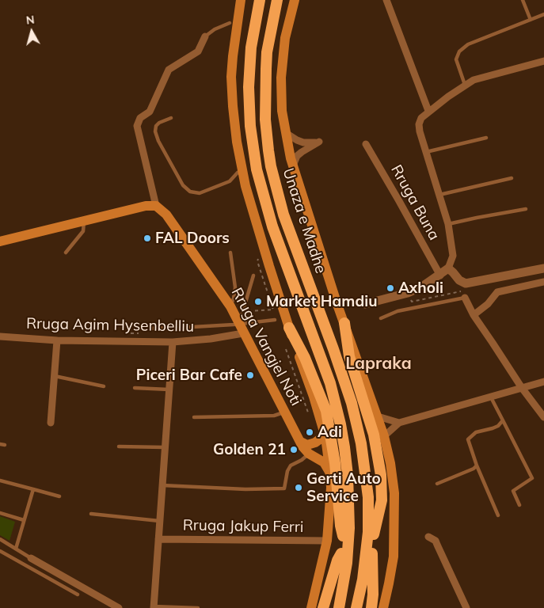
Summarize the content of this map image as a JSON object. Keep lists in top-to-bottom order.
{
  "streets": {
    "highway": ["Unaza e Madhe"],
    "main road": ["Rruga Vangjel Noti"],
    "street": ["Rruga Buna", "Rruga Agim Hysenbelliu", "Rruga Jakup Ferri"]
  },
  "crossings": [
    ["Rruga Agim Hysenbelliu", "Rruga Vangjel Noti"]
  ],
  "districts": ["Lapraka"],
  "places": [
    "FAL Doors",
    "Axholi",
    "Market Hamdiu",
    "Piceri Bar Cafe",
    "Adi",
    "Golden 21",
    "Gerti Auto Service"
  ],
  "north": "top"
}
